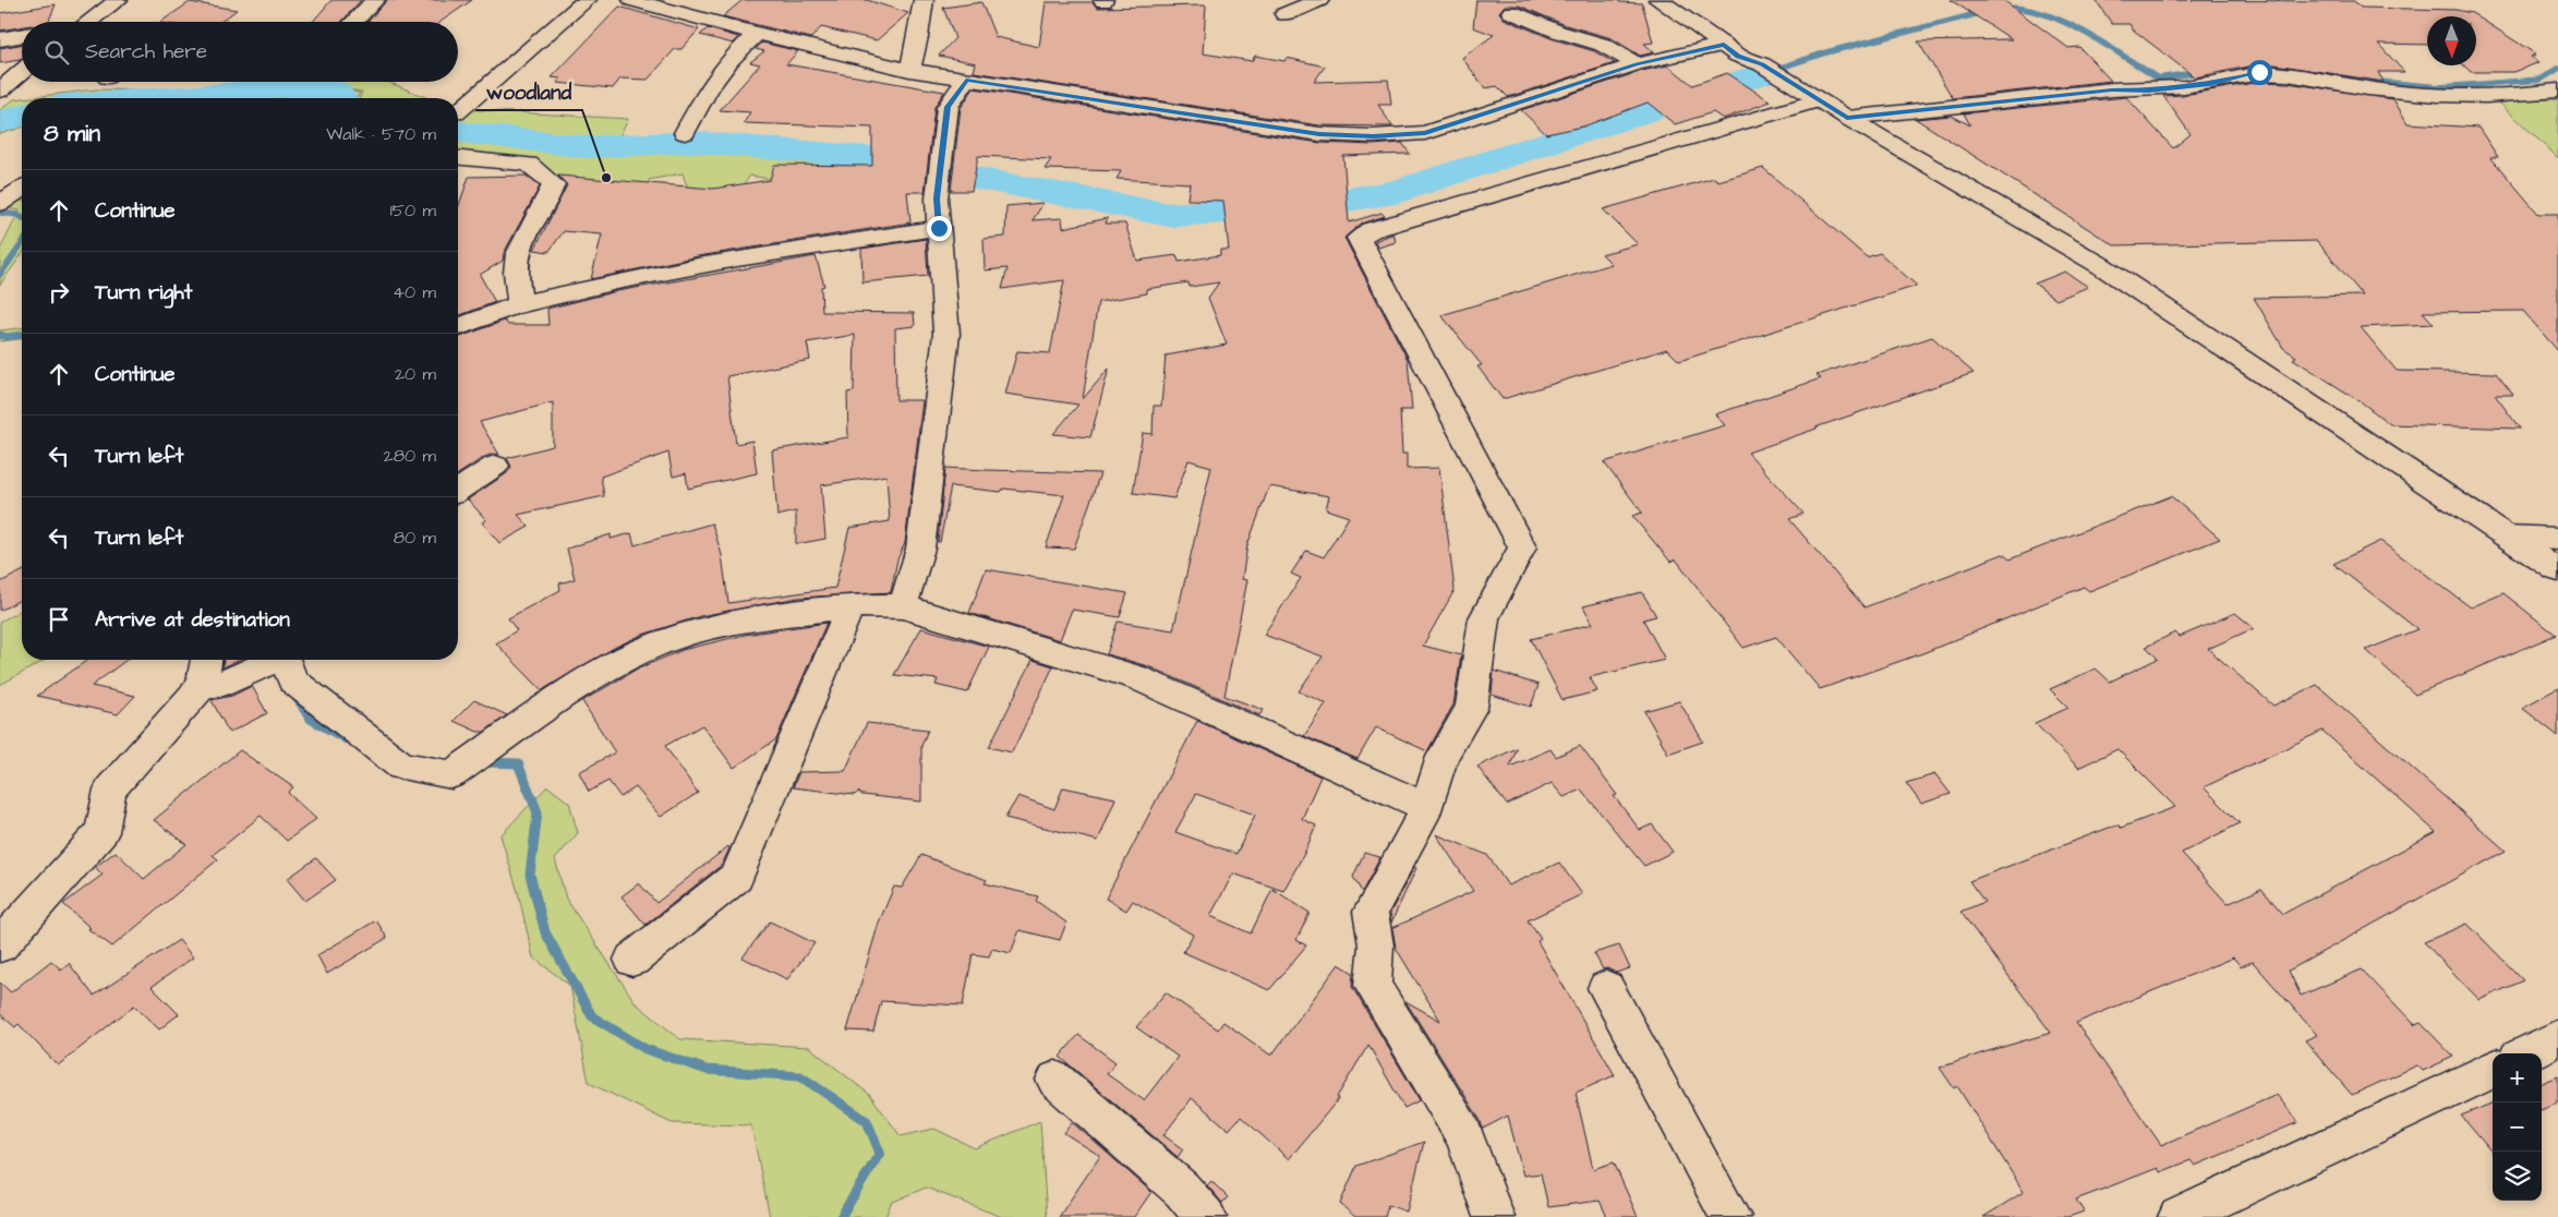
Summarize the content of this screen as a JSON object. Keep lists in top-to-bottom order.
{
  "places": ["woodland"],
  "north": "bottom",
  "page": {
    "search": "Search here",
    "heading": ["8 min", "Walk · 570 m"],
    "list": [
      ["Continue", "150 m"],
      ["Turn right", "40 m"],
      ["Continue", "20 m"],
      ["Turn left", "280 m"],
      ["Turn left", "80 m"],
      "Arrive at destination"
    ],
    "map_buttons": ["+", "−"]
  }
}
